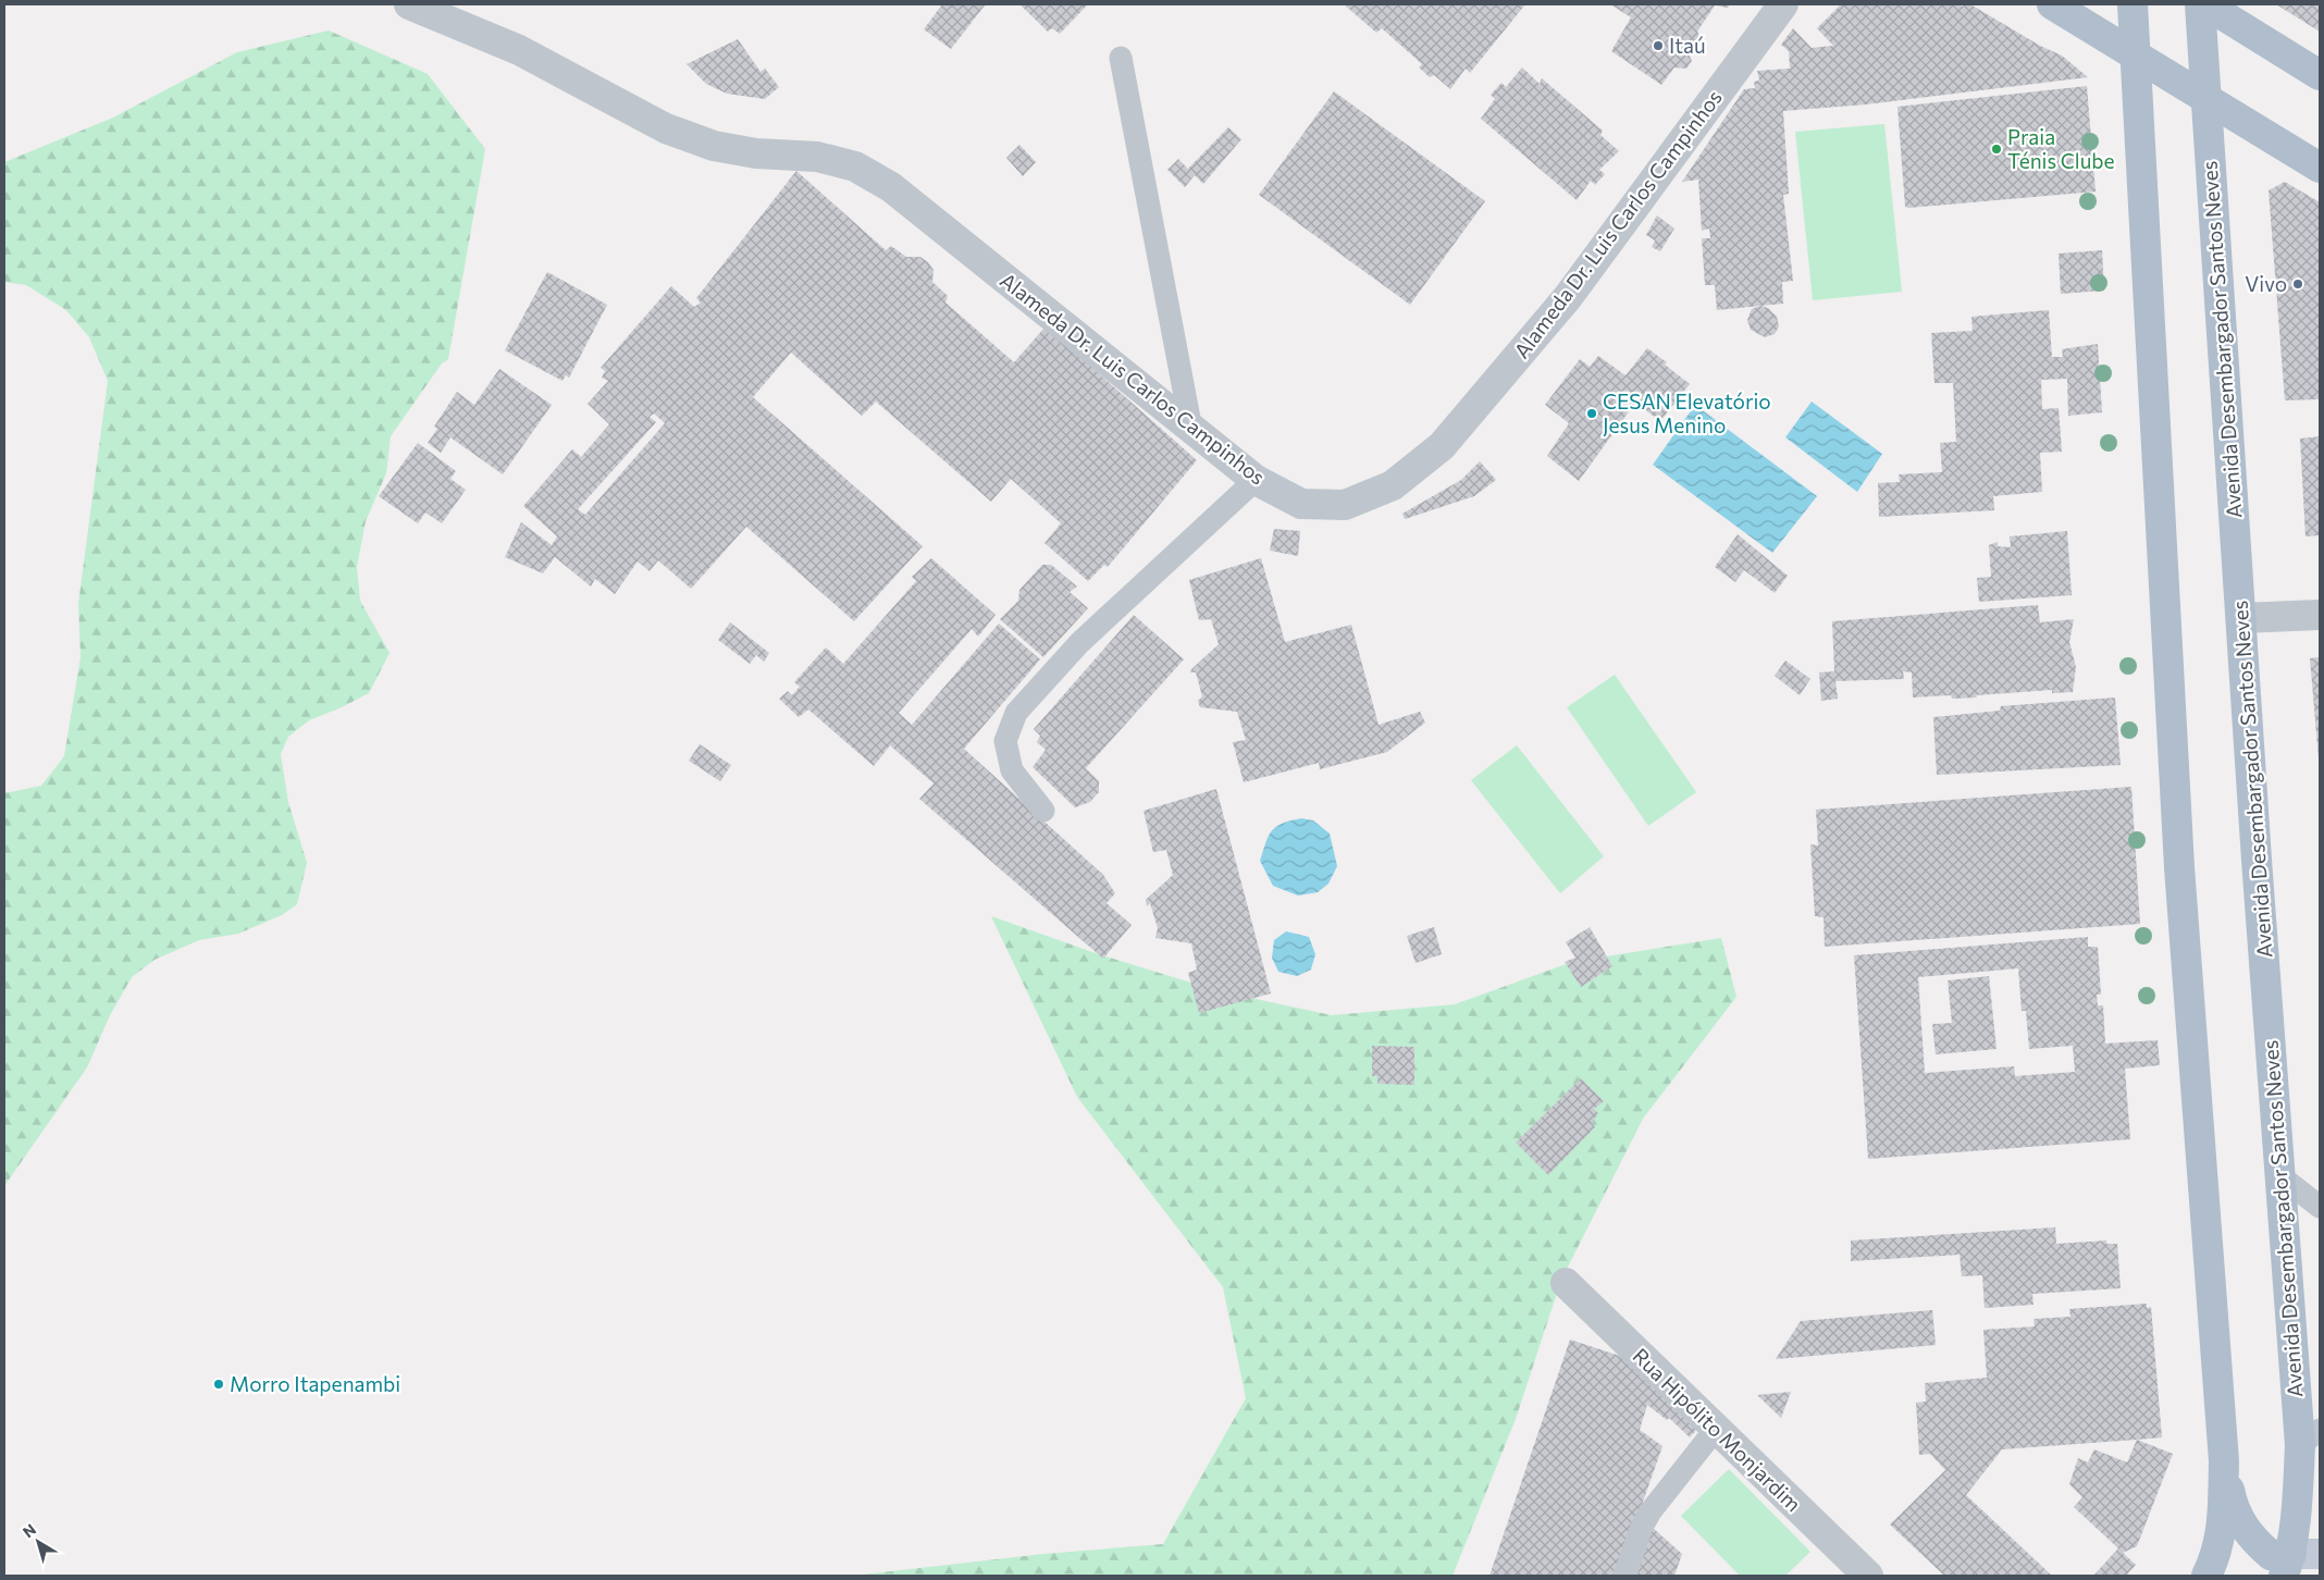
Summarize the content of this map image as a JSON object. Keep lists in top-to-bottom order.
{
  "streets": {
    "main road": ["Avenida Desembargador Santos Neves"],
    "street": ["Alameda Dr. Luis Carlos Campinhos", "Rua Hipólito Monjardim"]
  },
  "places": [
    "Itaú",
    "Praia Ténis Clube",
    "Vivo",
    "CESAN Elevatório Jesus Menino",
    "Morro Itapenambi"
  ],
  "north": "top left"
}
